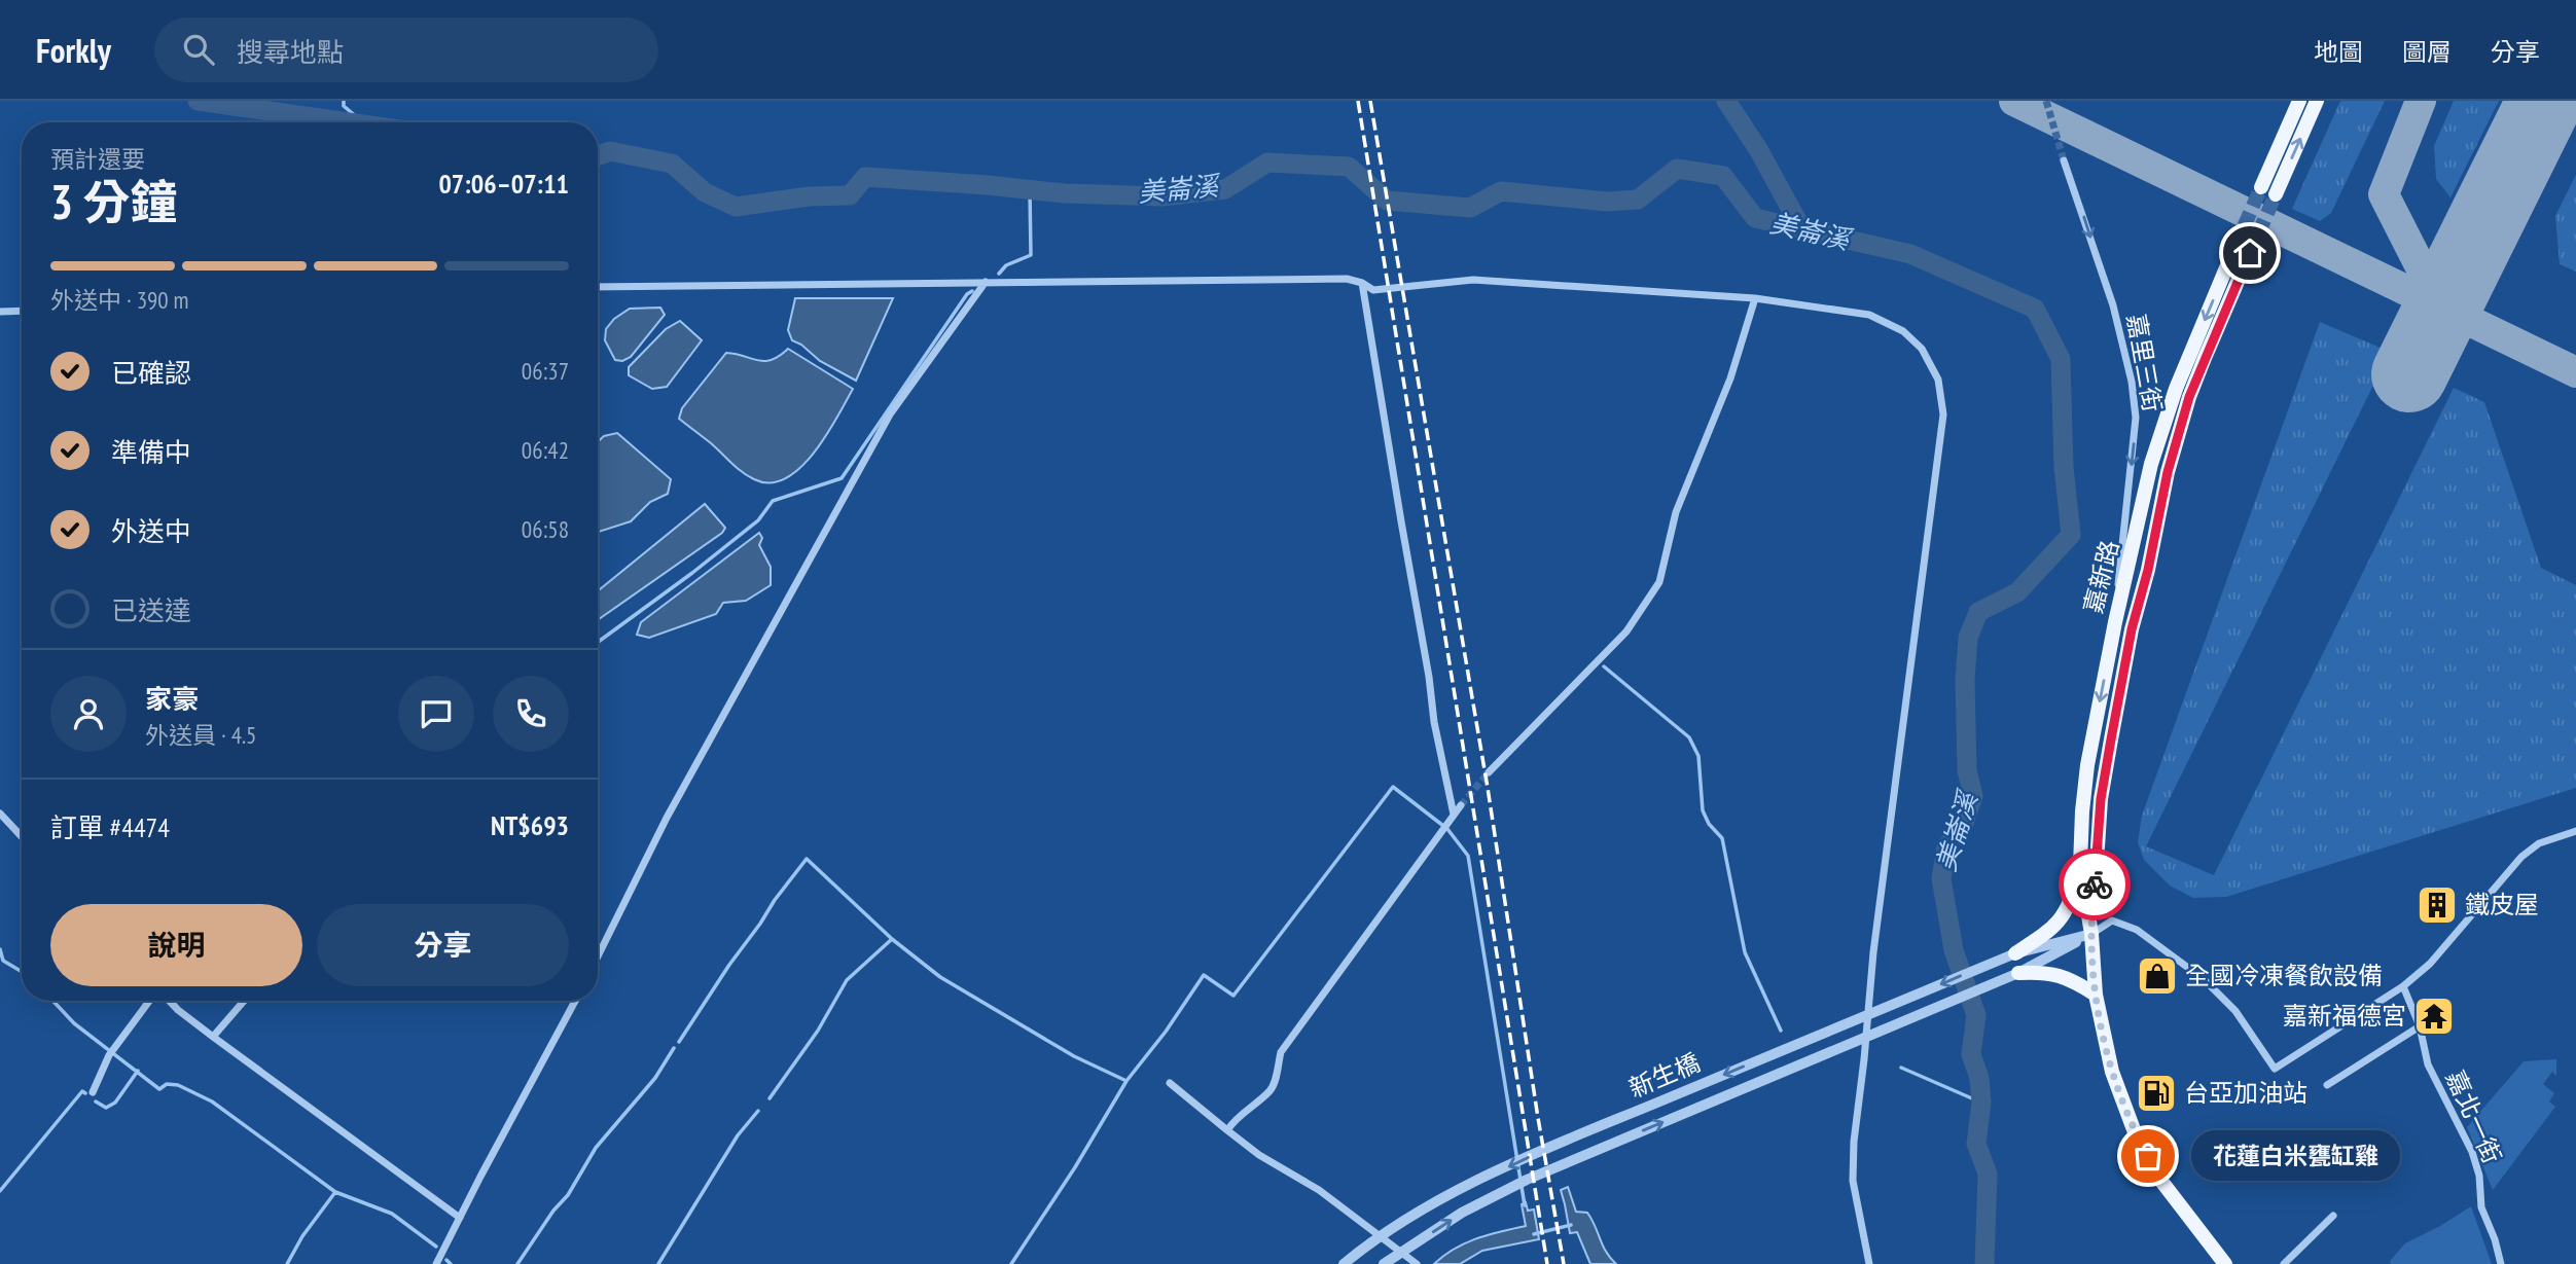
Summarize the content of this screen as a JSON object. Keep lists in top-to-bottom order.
{
  "streets": {
    "main road": ["嘉新路"],
    "street": ["嘉里三街", "新生橋", "嘉北一街"]
  },
  "crossings": [
    ["嘉里三街", "嘉新路"],
    ["嘉新路", "新生橋"]
  ],
  "one_way": ["嘉里三街"],
  "water": ["美崙溪"],
  "places": {
    "building": ["鐵皮屋"],
    "shop": ["全國冷凍餐飲設備"],
    "temple": ["嘉新福德宮"],
    "fuel station": ["台亞加油站"],
    "other": ["花蓮白米甕缸雞"]
  },
  "page": {
    "header": "Forkly",
    "search": "搜尋地點",
    "nav": ["地圖", "圖層", "分享"],
    "heading": ["3 分鐘", "預計還要", "07:06–07:11"],
    "panel": [
      "家豪",
      "外送員 · 4.5",
      "訂單 #4474",
      "NT$693"
    ],
    "bar": "外送中 · 390 m",
    "list": [
      ["已確認", "06:37"],
      ["準備中", "06:42"],
      ["外送中", "06:58"],
      "已送達"
    ],
    "buttons": ["說明", "分享"],
    "bubble": "花蓮白米甕缸雞"
  }
}
